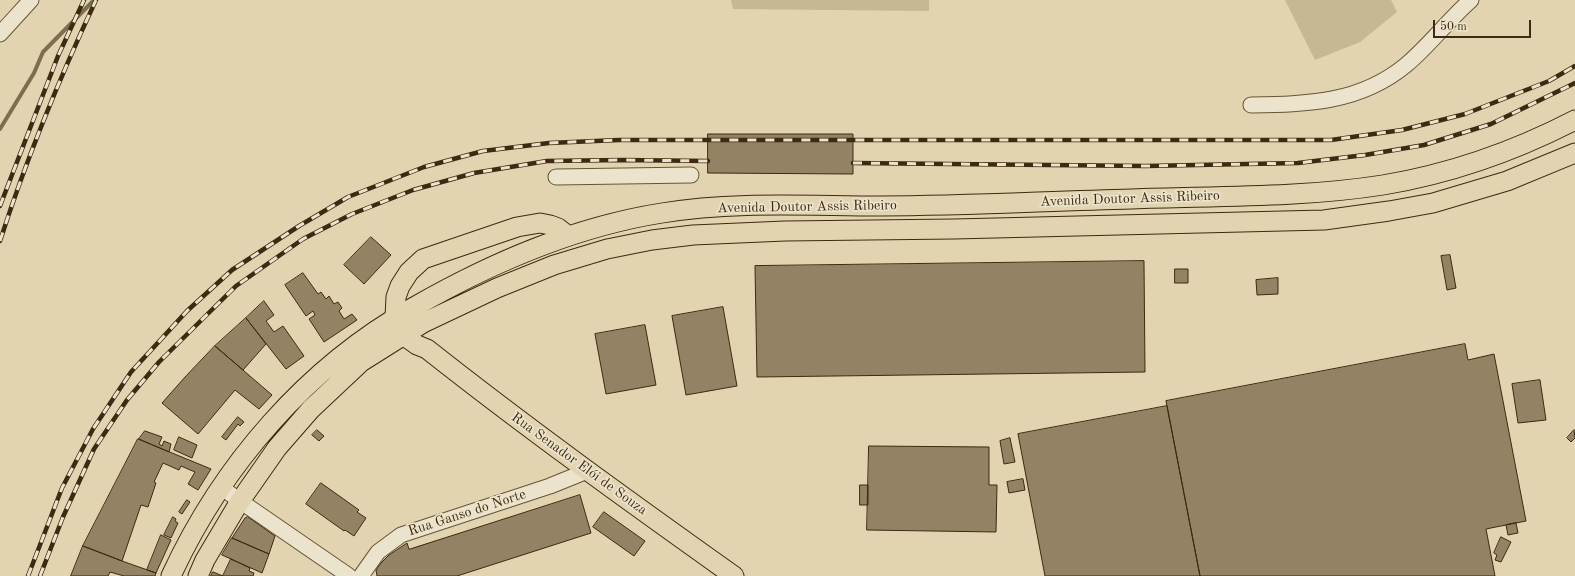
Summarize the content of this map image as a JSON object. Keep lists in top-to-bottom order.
{
  "streets": {
    "main road": ["Avenida Doutor Assis Ribeiro", "Rua Senador Elói de Souza"],
    "street": ["Rua Ganso do Norte"]
  },
  "crossings": [
    ["Rua Senador Elói de Souza", "Rua Ganso do Norte"]
  ],
  "scale_bar": "50 m"
}
